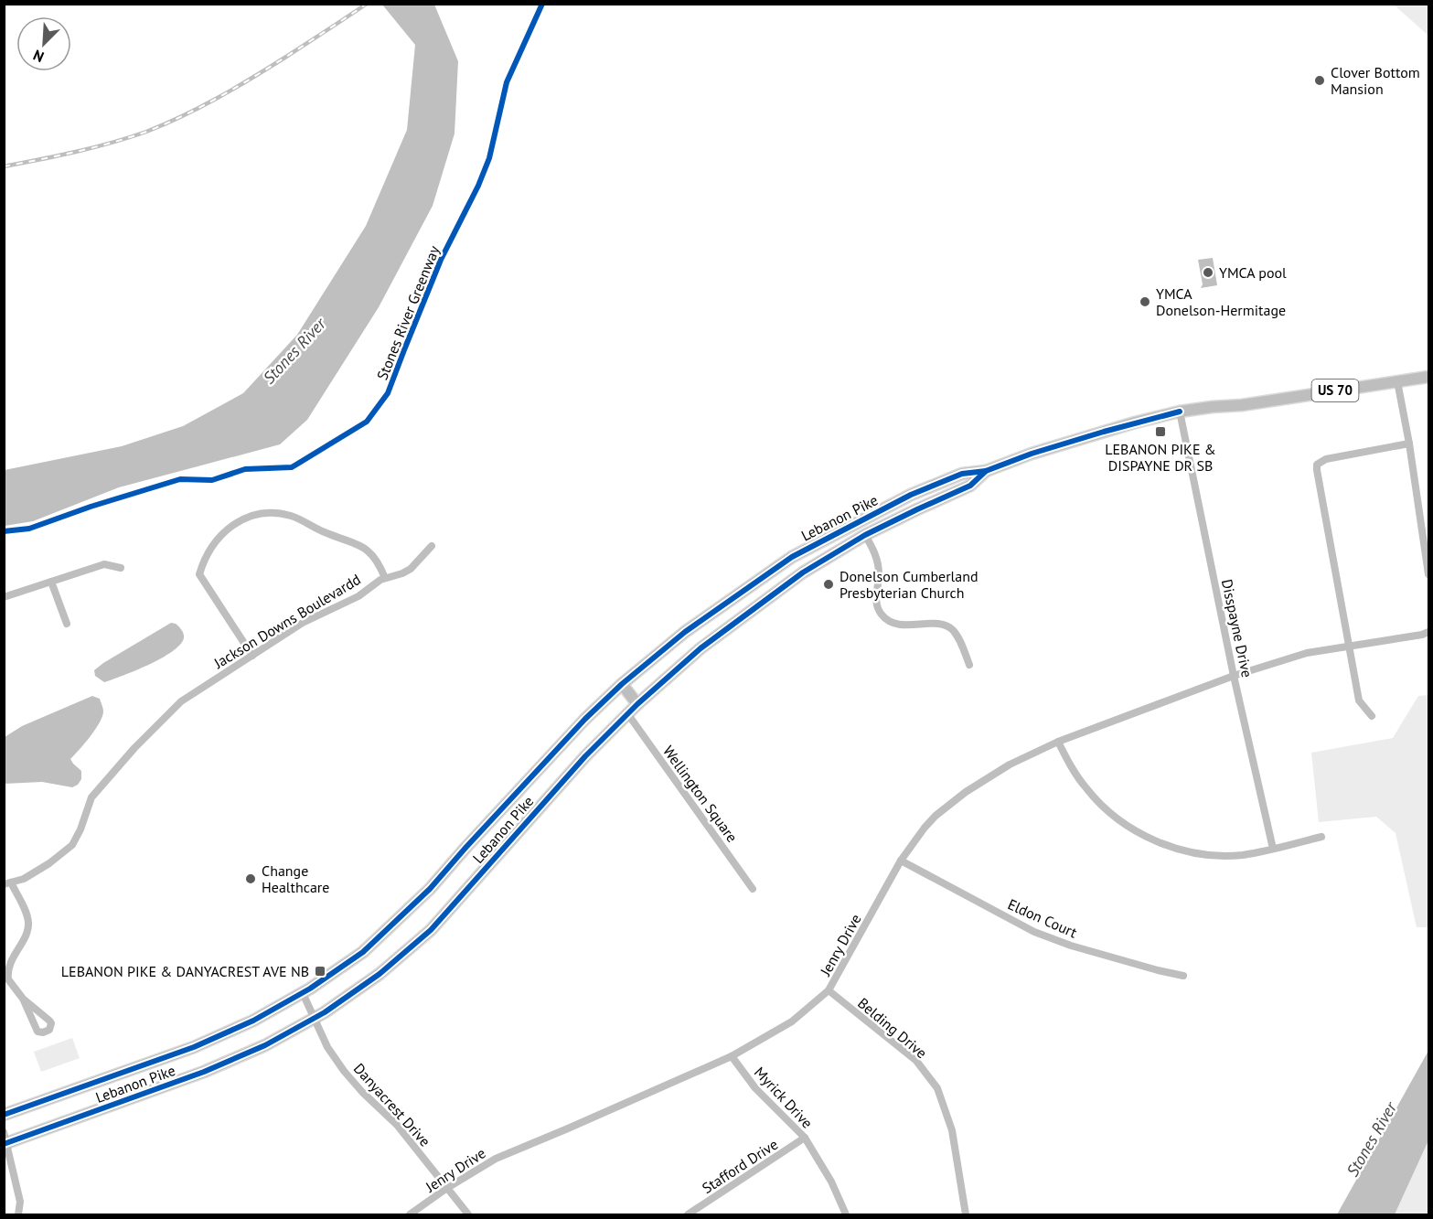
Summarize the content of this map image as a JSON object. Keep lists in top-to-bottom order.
{
  "streets": {
    "main road": ["US 70", "Lebanon Pike"],
    "street": [
      "Jackson Downs Boulevardd",
      "Disspayne Drive",
      "Wellington Square",
      "Eldon Court",
      "Jenry Drive",
      "Belding Drive",
      "Myrick Drive",
      "Danyacrest Drive",
      "Stafford Drive"
    ],
    "cycle path": ["Stones River Greenway"]
  },
  "crossings": [
    ["Lebanon Pike", "Disspayne Drive"],
    ["Lebanon Pike", "Wellington Square"],
    ["Lebanon Pike", "Danyacrest Drive"],
    ["Disspayne Drive", "Jenry Drive"],
    ["Eldon Court", "Jenry Drive"],
    ["Jenry Drive", "Belding Drive"],
    ["Jenry Drive", "Myrick Drive"],
    ["Jenry Drive", "Danyacrest Drive"],
    ["Myrick Drive", "Stafford Drive"]
  ],
  "water": ["Stones River"],
  "places": {
    "other": [
      "Clover Bottom Mansion",
      "YMCA pool",
      "YMCA Donelson-Hermitage",
      "Donelson Cumberland Presbyterian Church",
      "Change Healthcare"
    ],
    "transit": ["LEBANON PIKE & DISPAYNE DR SB", "LEBANON PIKE & DANYACREST AVE NB"]
  },
  "north": "bottom left"
}
